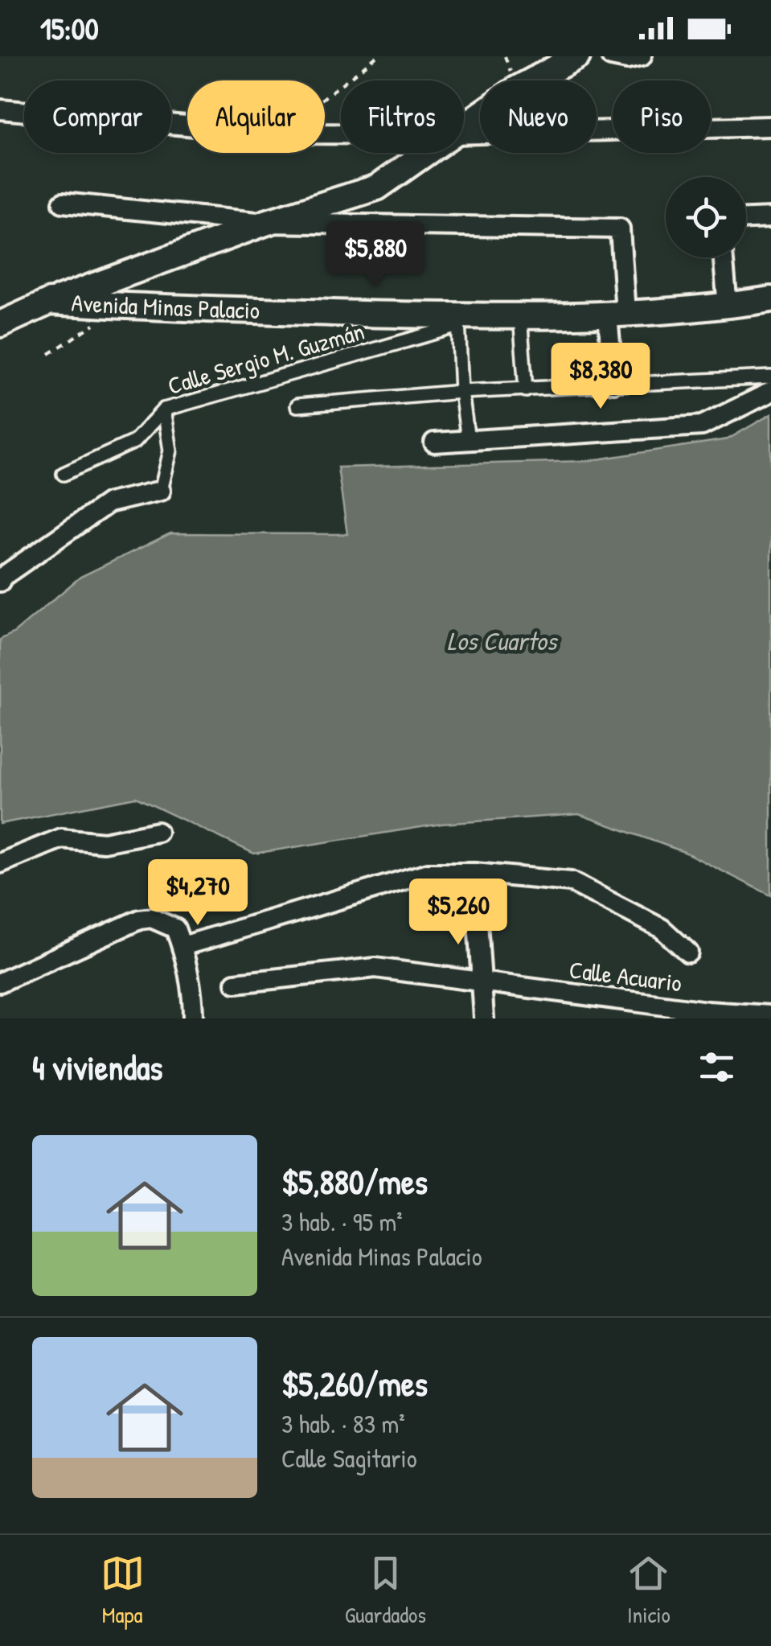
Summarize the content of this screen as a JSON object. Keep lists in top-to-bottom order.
{
  "streets": {
    "main road": ["Avenida Minas Palacio"],
    "street": ["Calle Sergio M. Guzmán", "Calle Acuario"]
  },
  "crossings": [
    ["Avenida Minas Palacio", "Calle Sergio M. Guzmán"]
  ],
  "water": ["Los Cuartos"],
  "page": {
    "status": "15:00",
    "chip": [
      "Comprar",
      "Alquilar",
      "Filtros",
      "Nuevo",
      "Piso"
    ],
    "price": [
      "$5,880",
      "$8,380",
      "$4,270",
      "$5,260"
    ],
    "heading": "4 viviendas",
    "list": [
      {
        "name": "$5,880/mes",
        "note": "3 hab. · 95 m² · Avenida Minas Palacio"
      },
      {
        "name": "$5,260/mes",
        "note": "3 hab. · 83 m² · Calle Sagitario"
      }
    ],
    "tabs": ["Mapa", "Guardados", "Inicio"]
  }
}
